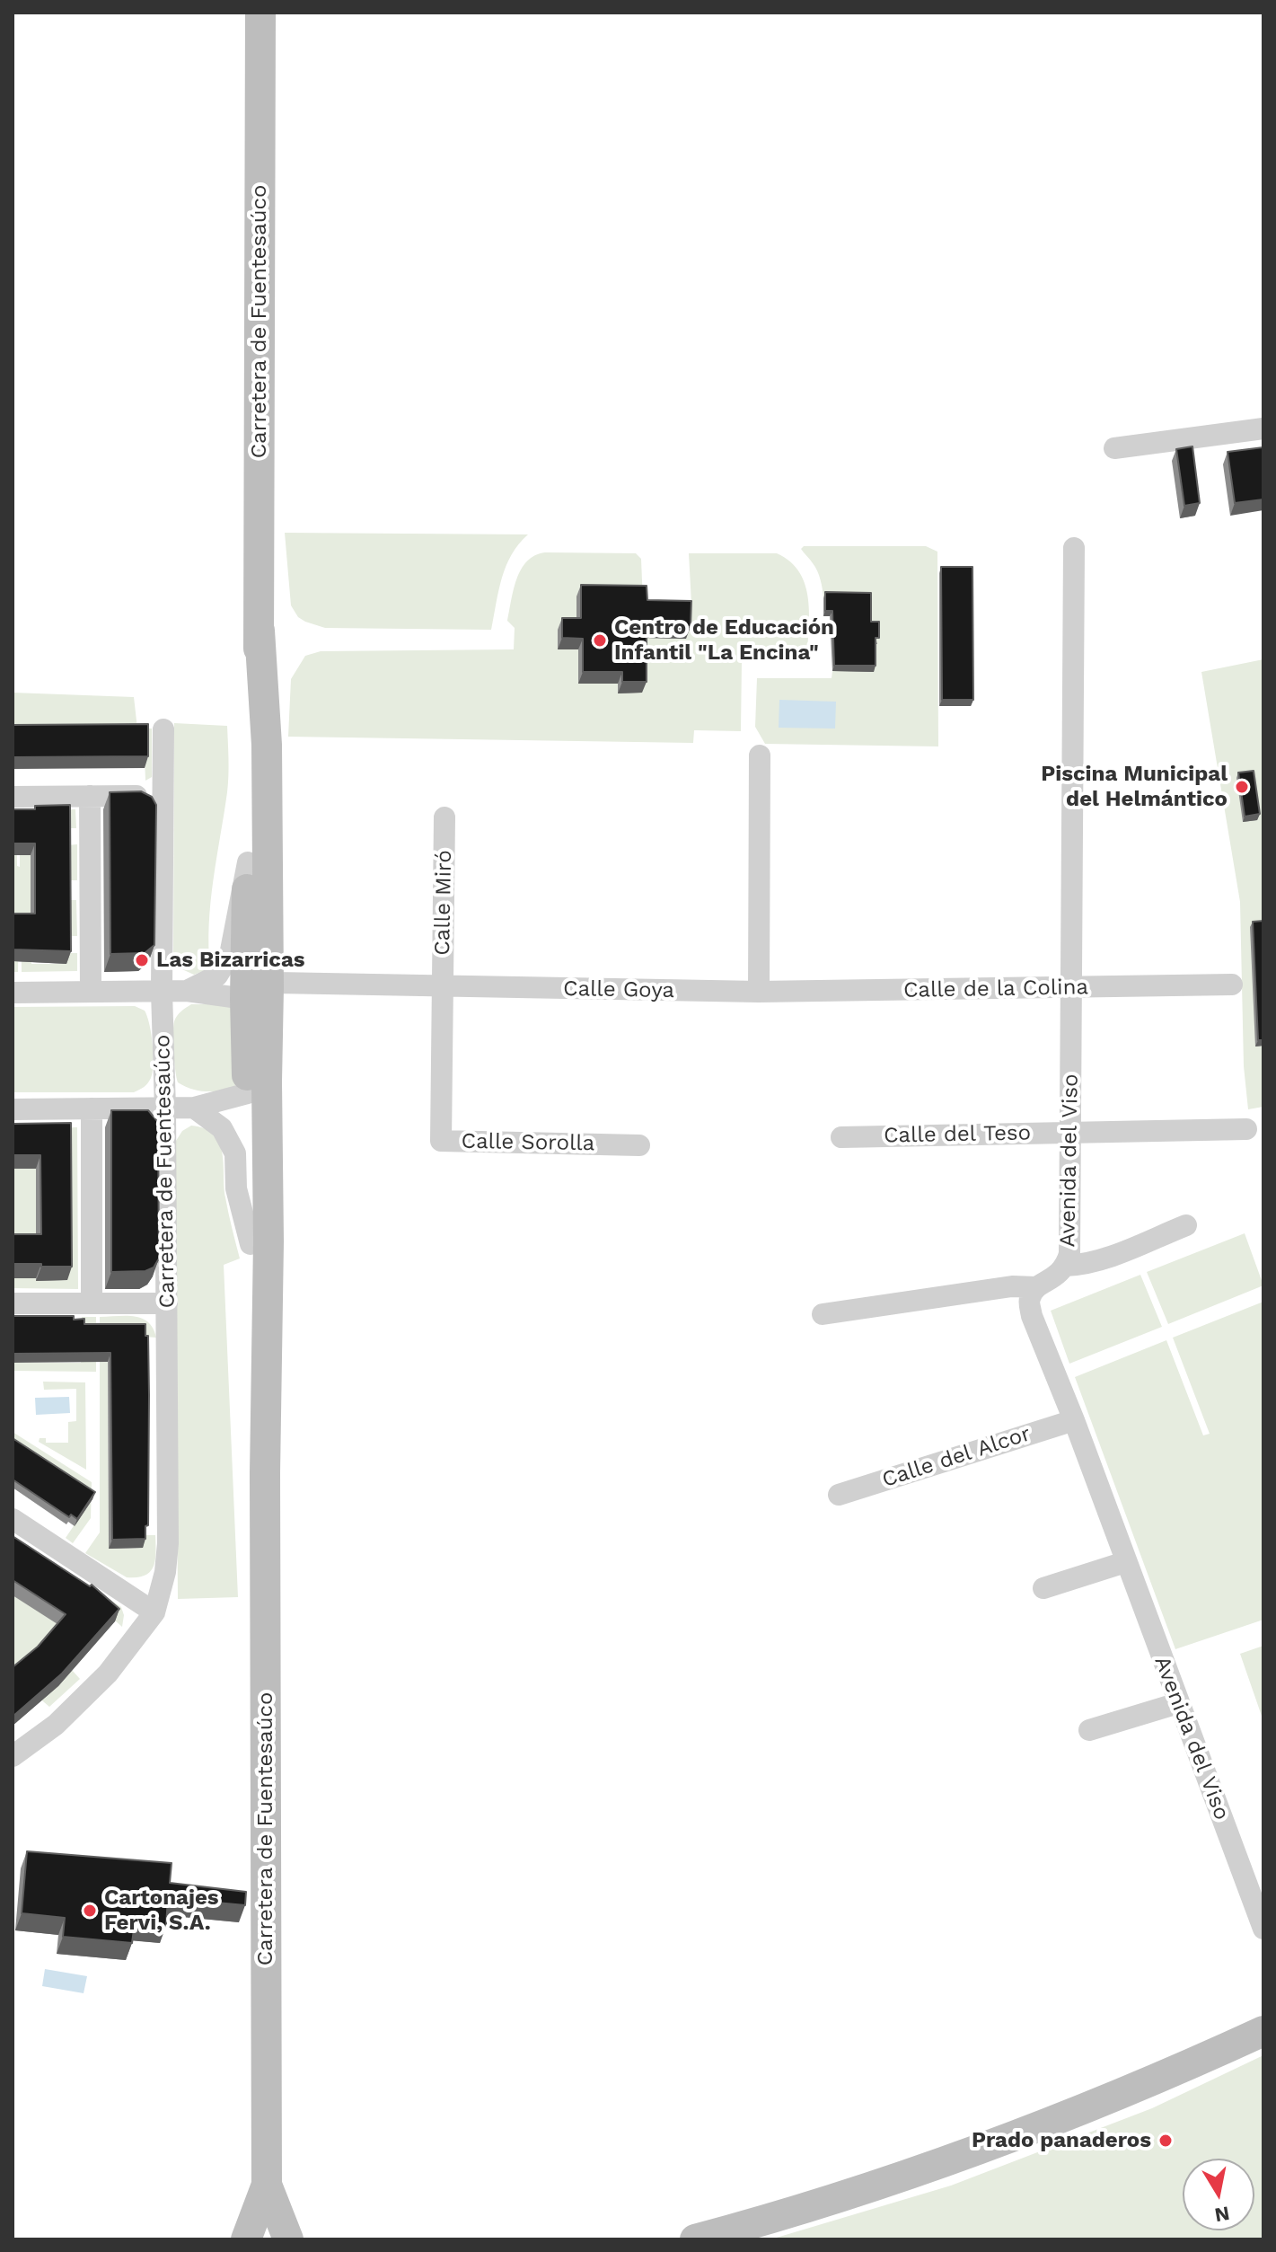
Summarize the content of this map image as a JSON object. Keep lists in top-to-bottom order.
{
  "streets": {
    "main road": ["Carretera de Fuentesaúco"],
    "street": [
      "Calle Miró",
      "Calle de la Colina",
      "Calle Goya",
      "Calle del Teso",
      "Calle Sorolla",
      "Avenida del Viso",
      "Calle del Alcor"
    ]
  },
  "crossings": [
    ["Carretera de Fuentesaúco", "Calle Goya"],
    ["Calle Miró", "Calle Goya"],
    ["Calle Miró", "Calle Sorolla"],
    ["Calle de la Colina", "Calle Goya"],
    ["Calle de la Colina", "Avenida del Viso"],
    ["Calle Goya", "Calle Sorolla"],
    ["Calle del Teso", "Avenida del Viso"],
    ["Avenida del Viso", "Calle del Alcor"]
  ],
  "places": [
    "Centro de Educación Infantil \"La Encina\"",
    "Piscina Municipal del Helmántico",
    "Las Bizarricas",
    "Cartonajes Fervi, S.A.",
    "Prado panaderos"
  ],
  "north": "bottom"
}
